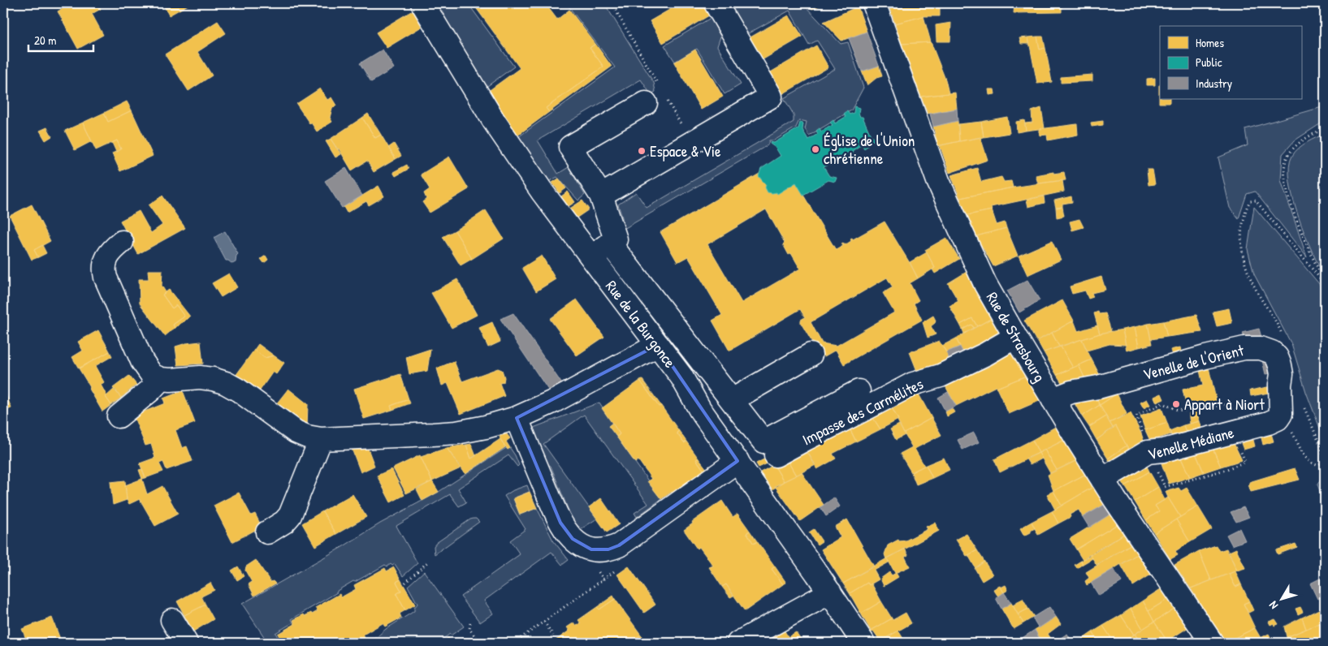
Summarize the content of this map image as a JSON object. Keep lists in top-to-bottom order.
{
  "streets": {
    "street": [
      "Rue de la Burgonce",
      "Rue de Strasbourg",
      "Venelle de l'Orient",
      "Impasse des Carmélites",
      "Venelle Médiane"
    ]
  },
  "crossings": [
    ["Rue de Strasbourg", "Venelle de l'Orient"],
    ["Rue de Strasbourg", "Impasse des Carmélites"],
    ["Rue de Strasbourg", "Venelle Médiane"],
    ["Venelle de l'Orient", "Venelle Médiane"]
  ],
  "places": ["Église de l'Union chrétienne", "Espace & Vie", "Appart à Niort"],
  "legend": ["Homes", "Public", "Industry"],
  "scale_bar": "20 m",
  "north": "bottom left"
}
